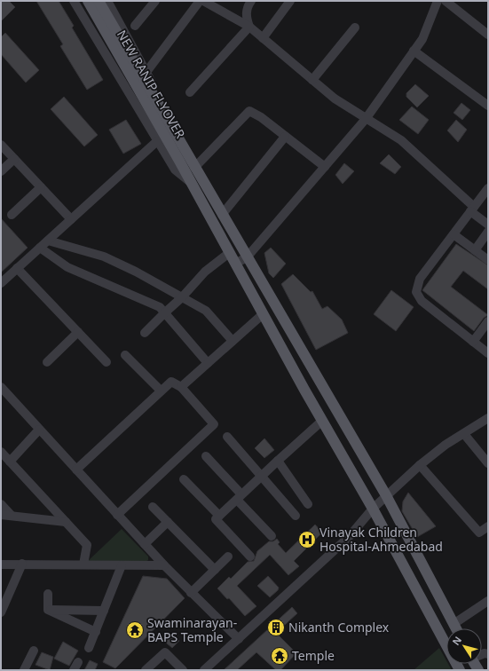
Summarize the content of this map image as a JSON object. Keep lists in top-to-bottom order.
{
  "streets": {
    "main road": ["NEW RANIP FLYOVER"]
  },
  "places": {
    "hospital": ["Vinayak Children Hospital-Ahmedabad"],
    "building": ["Nikanth Complex"],
    "temple": ["Swaminarayan- BAPS Temple", "Temple"]
  },
  "north": "top left"
}
